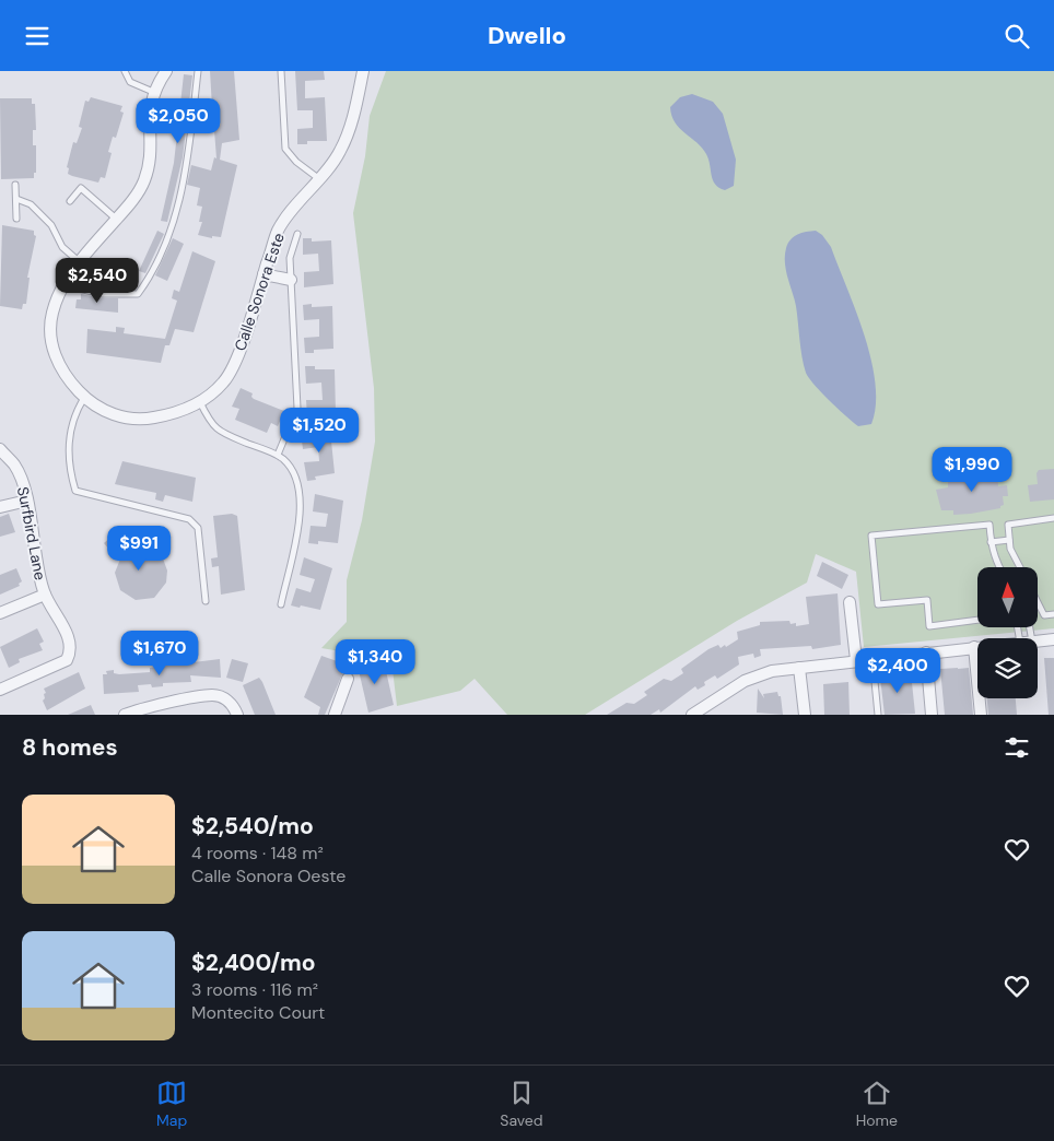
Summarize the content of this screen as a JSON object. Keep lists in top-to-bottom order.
{
  "streets": {
    "street": ["Calle Sonora Este", "Surfbird Lane"]
  },
  "north": "top",
  "page": {
    "header": "Dwello",
    "price": [
      "$2,050",
      "$2,540",
      "$1,520",
      "$1,990",
      "$991",
      "$1,670",
      "$1,340",
      "$2,400"
    ],
    "heading": "8 homes",
    "list": [
      {
        "name": "$2,540/mo",
        "note": "4 rooms · 148 m² · Calle Sonora Oeste"
      },
      {
        "name": "$2,400/mo",
        "note": "3 rooms · 116 m² · Montecito Court"
      }
    ],
    "tabs": ["Map", "Saved", "Home"]
  }
}
